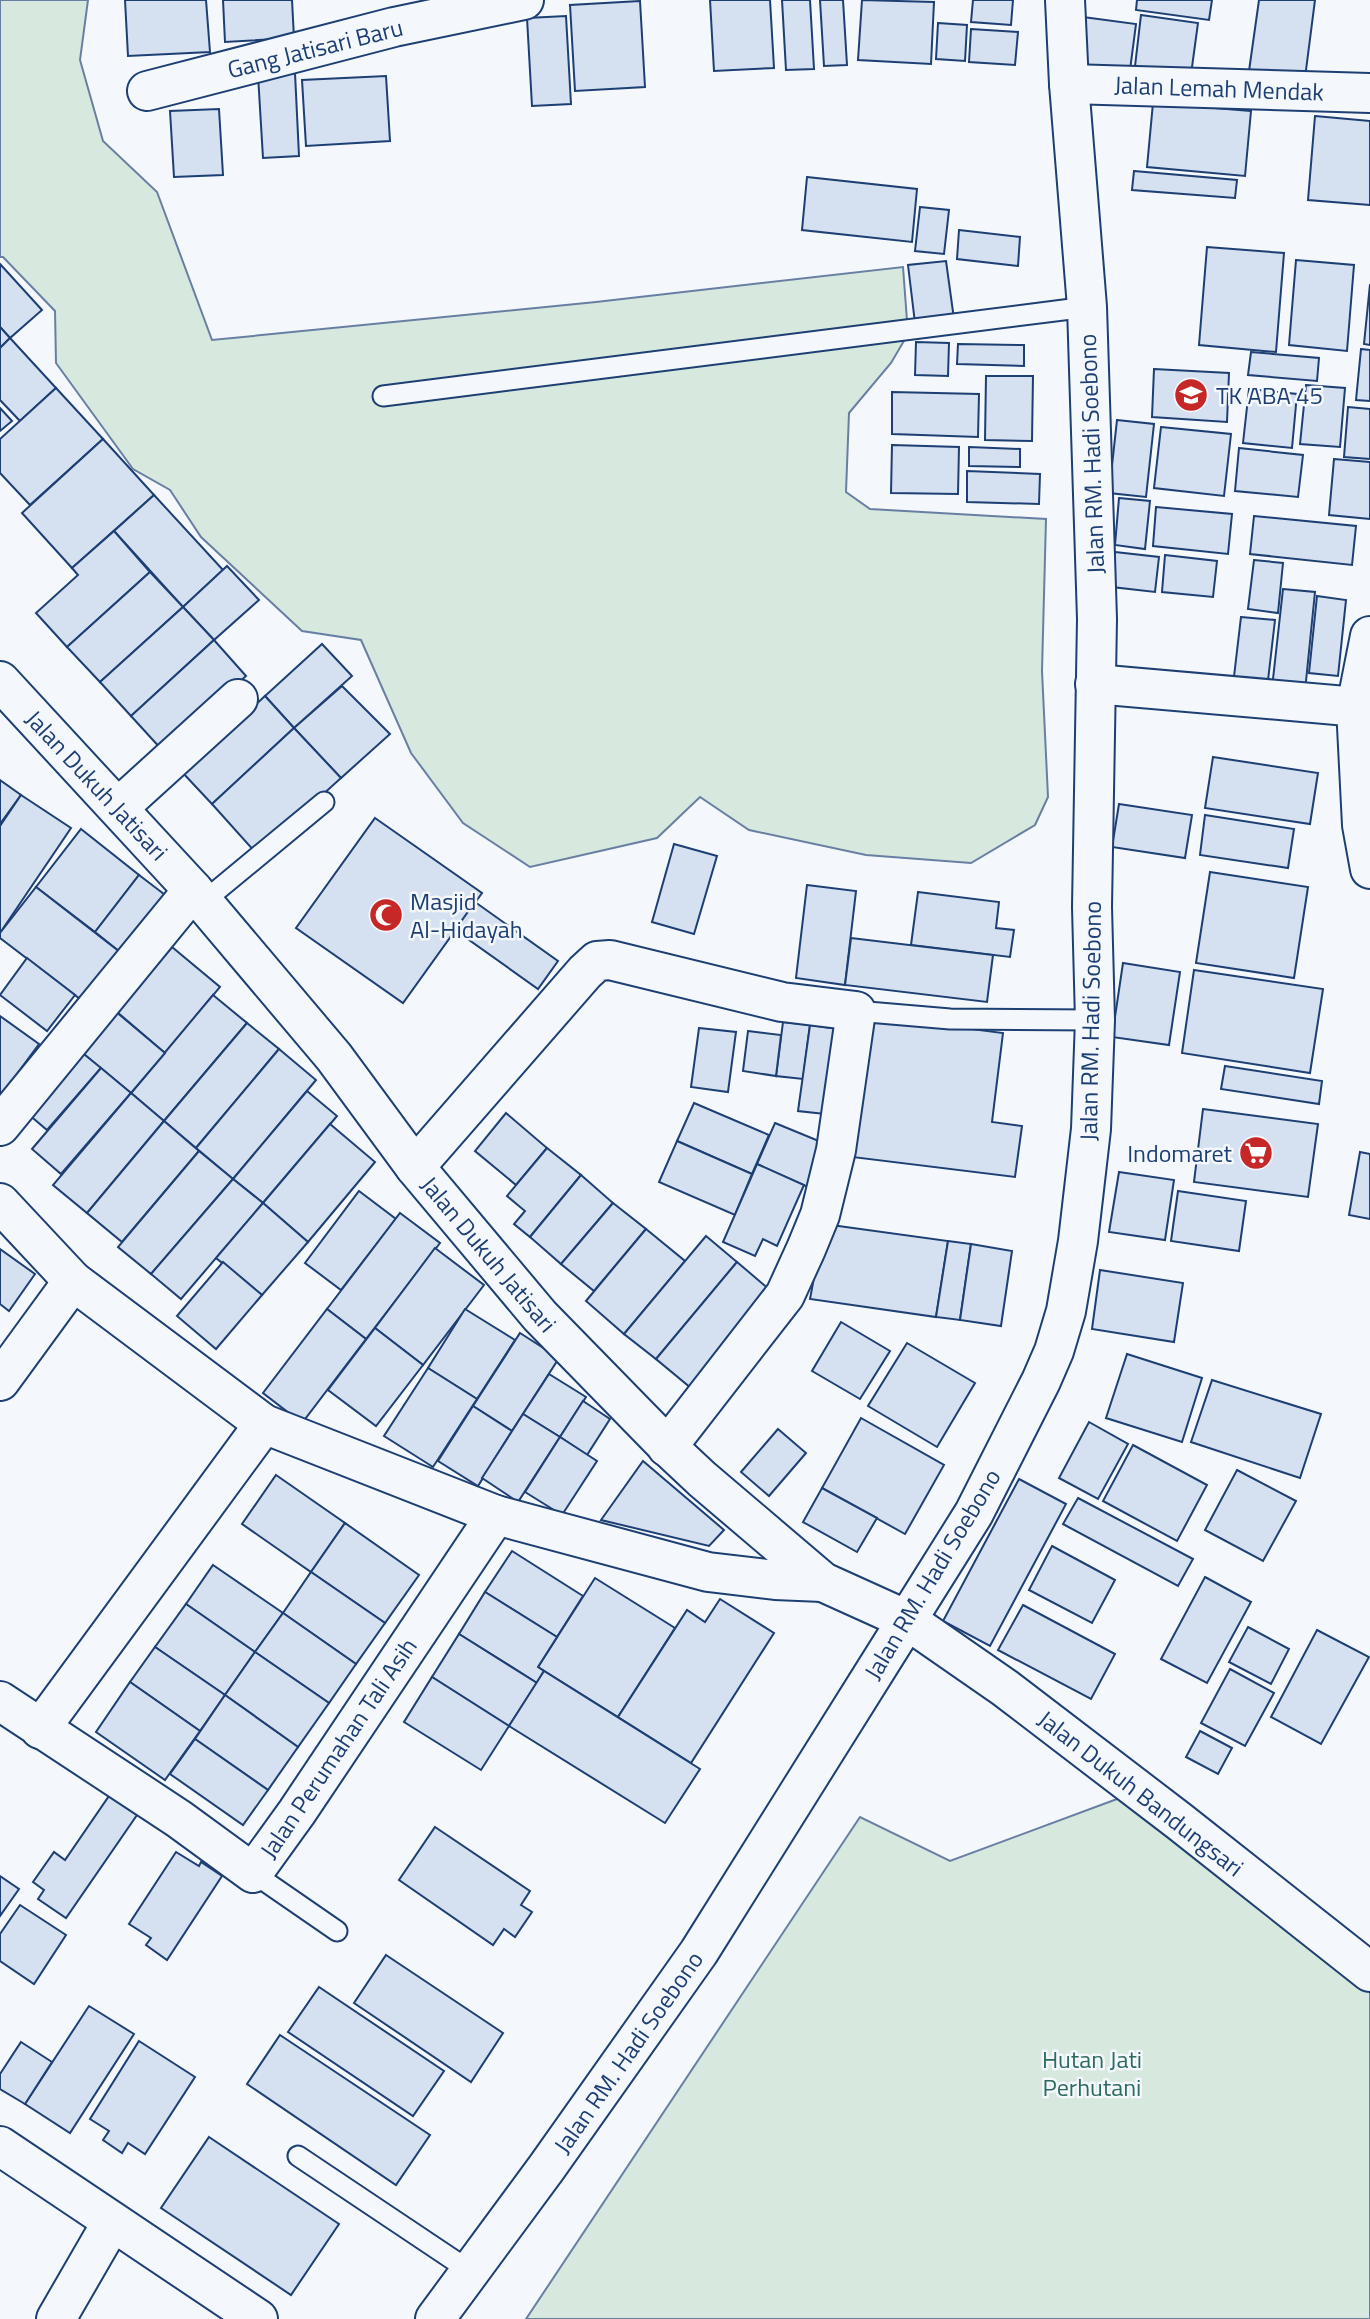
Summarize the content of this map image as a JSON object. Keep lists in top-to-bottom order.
{
  "streets": {
    "street": [
      "Gang Jatisari Baru",
      "Jalan Lemah Mendak",
      "Jalan RM. Hadi Soebono",
      "Jalan Dukuh Jatisari",
      "Jalan Perumahan Tali Asih",
      "Jalan Dukuh Bandungsari"
    ]
  },
  "crossings": [
    ["Jalan Lemah Mendak", "Jalan RM. Hadi Soebono"],
    ["Jalan RM. Hadi Soebono", "Jalan Dukuh Jatisari"],
    ["Jalan RM. Hadi Soebono", "Jalan Dukuh Bandungsari"],
    ["Jalan Dukuh Jatisari", "Jalan Perumahan Tali Asih"],
    ["Jalan Dukuh Jatisari", "Jalan Dukuh Bandungsari"]
  ],
  "parks": ["Hutan Jati Perhutani"],
  "places": {
    "school or university": ["TK ABA 45"],
    "mosque": ["Masjid Al-Hidayah"],
    "supermarket": ["Indomaret"]
  }
}
